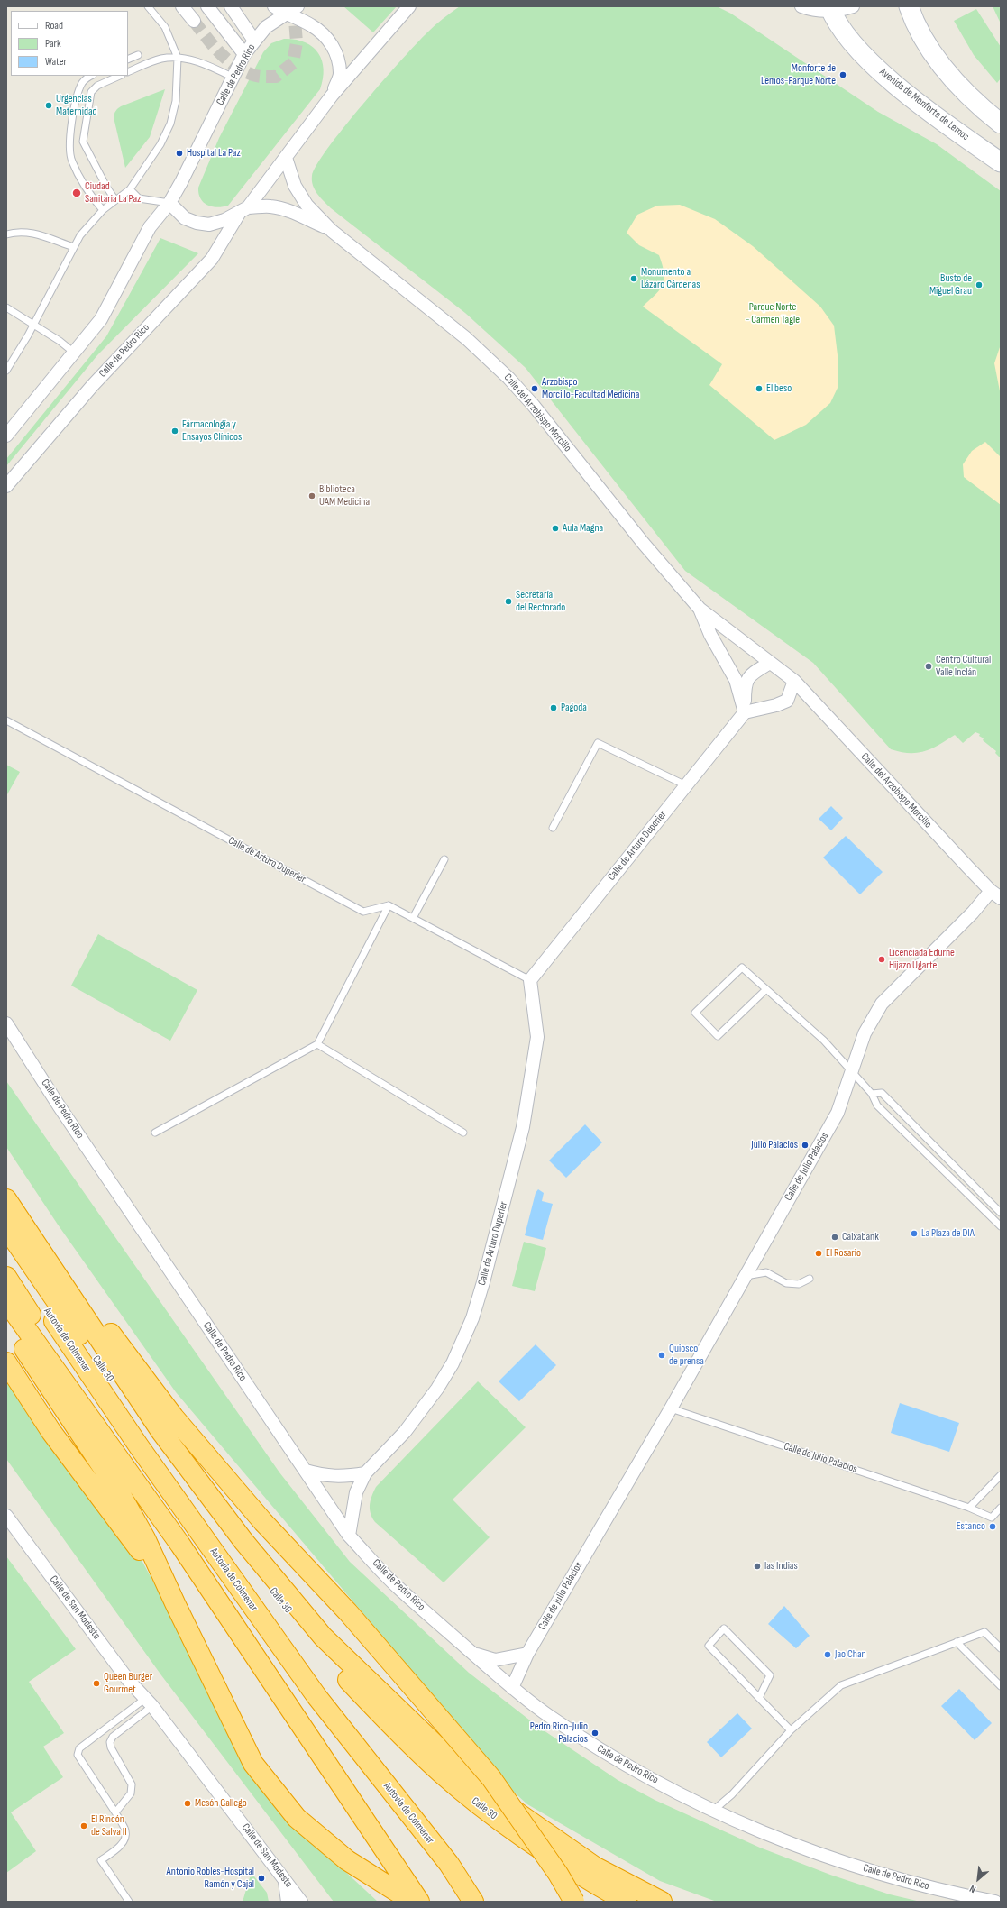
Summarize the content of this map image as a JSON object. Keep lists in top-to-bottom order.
{
  "streets": {
    "highway": ["Autovía de Colmenar", "Calle 30"],
    "street": [
      "Calle de Pedro Rico",
      "Avenida de Monforte de Lemos",
      "Calle del Arzobispo Morcillo",
      "Calle de Arturo Duperier",
      "Calle de Julio Palacios",
      "Calle de San Modesto"
    ]
  },
  "crossings": [
    ["Calle de Pedro Rico", "Calle del Arzobispo Morcillo"],
    ["Calle de Pedro Rico", "Calle de Arturo Duperier"],
    ["Calle de Pedro Rico", "Calle de Julio Palacios"],
    ["Calle del Arzobispo Morcillo", "Calle de Arturo Duperier"],
    ["Calle del Arzobispo Morcillo", "Calle de Julio Palacios"]
  ],
  "parks": ["Parque Norte - Carmen Tagle"],
  "places": [
    "Monforte de Lemos-Parque Norte",
    "Urgencias Maternidad",
    "Hospital La Paz",
    "Ciudad Sanitaria La Paz",
    "Monumento a Lázaro Cárdenas",
    "Busto de Miguel Grau",
    "Arzobispo Morcillo-Facultad Medicina",
    "El beso",
    "Fármacología y Ensayos Clínicos",
    "Biblioteca UAM Medicina",
    "Aula Magna",
    "Secretaría del Rectorado",
    "Centro Cultural Valle Inclán",
    "Pagoda",
    "Licenciada Edurne Hijazo Ugarte",
    "Julio Palacios",
    "La Plaza de DIA",
    "Caixabank",
    "El Rosario",
    "Quiosco de prensa",
    "Estanco",
    "las Indias",
    "Jao Chan",
    "Queen Burger Gourmet",
    "Pedro Rico-Julio Palacios",
    "Mesón Gallego",
    "El Rincón de Salva II",
    "Antonio Robles-Hospital Ramón y Cajal"
  ],
  "legend": ["Road", "Park", "Water"],
  "north": "bottom left"
}
